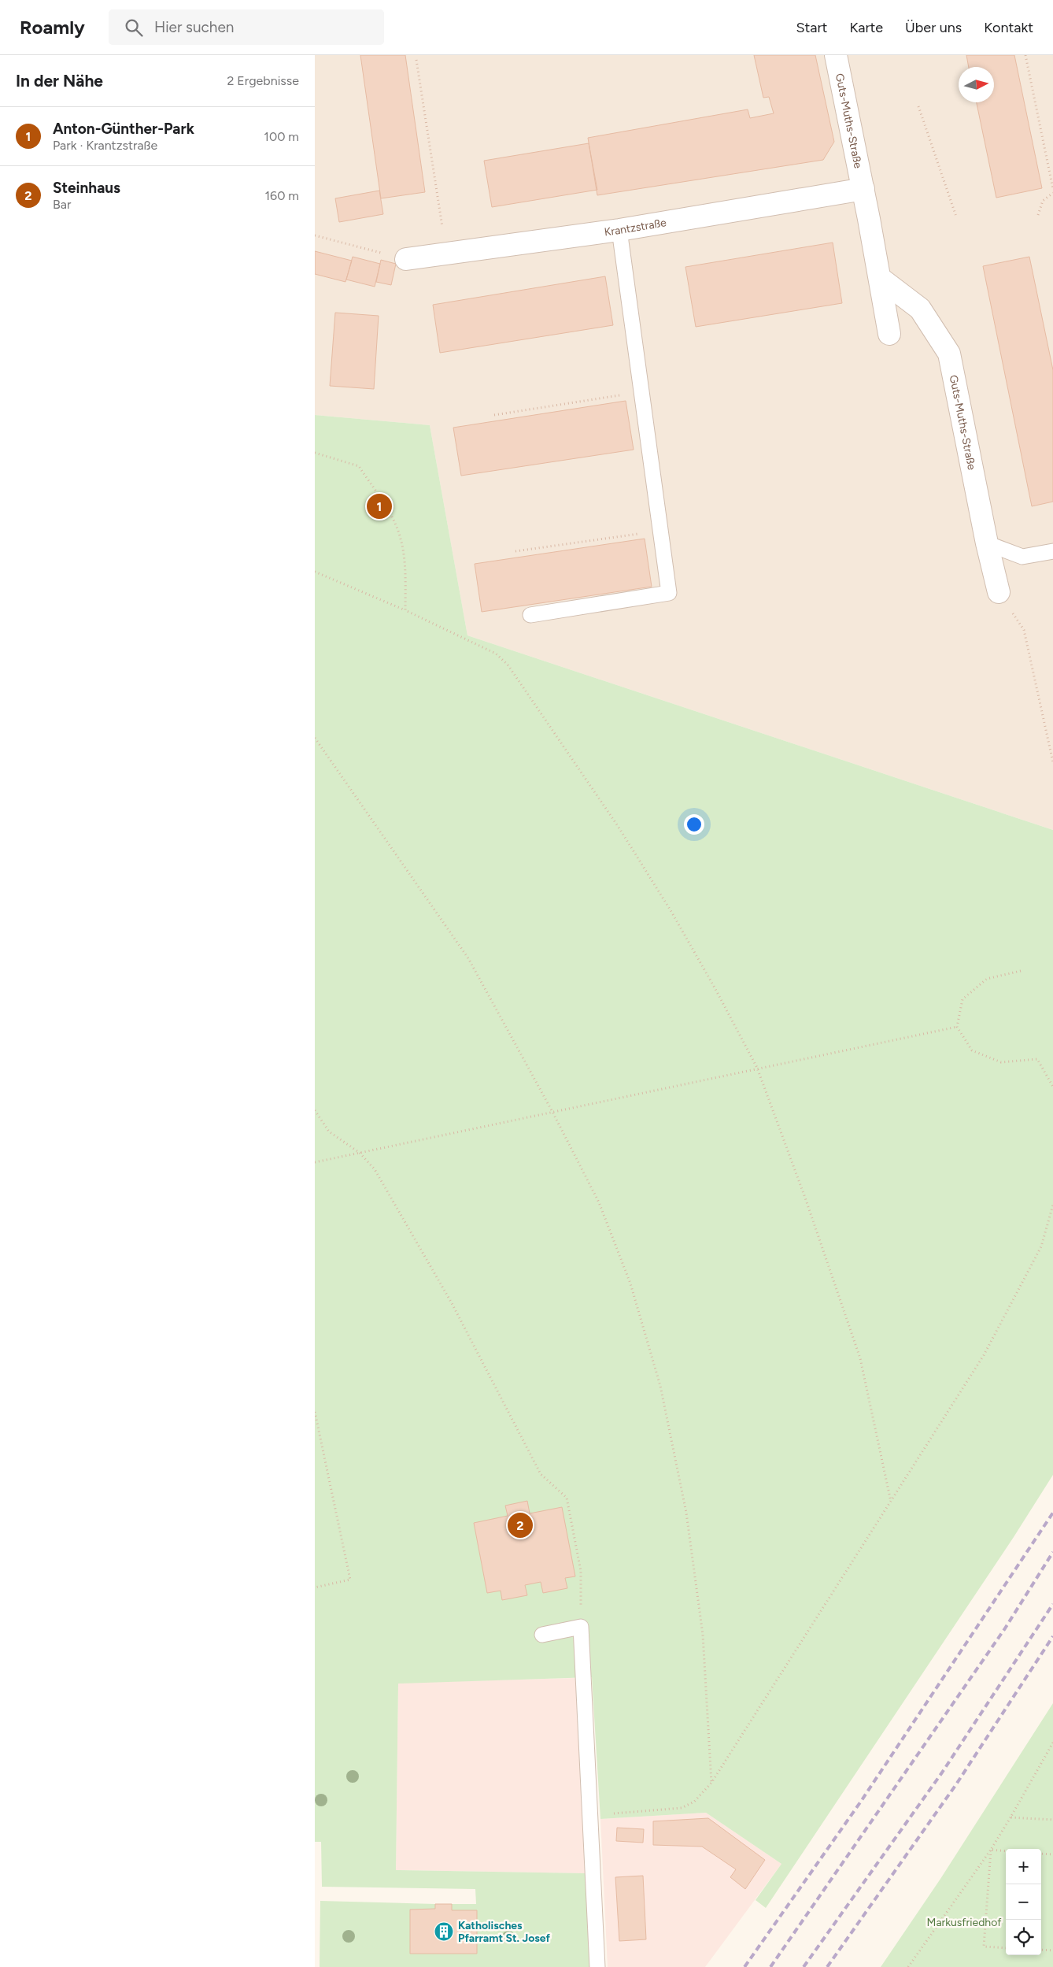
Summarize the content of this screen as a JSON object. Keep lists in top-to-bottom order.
{
  "streets": {
    "street": ["Guts-Muths-Straße", "Krantzstraße"]
  },
  "crossings": [
    ["Guts-Muths-Straße", "Krantzstraße"]
  ],
  "parks": ["Markusfriedhof"],
  "places": {
    "building": ["Katholisches Pfarramt St. Josef"]
  },
  "north": "right",
  "page": {
    "header": "Roamly",
    "search": "Hier suchen",
    "nav": [
      "Start",
      "Karte",
      "Über uns",
      "Kontakt"
    ],
    "heading": ["In der Nähe", "2 Ergebnisse"],
    "list": [
      {
        "mark": "1",
        "name": "Anton-Günther-Park",
        "note": "Park · Krantzstraße",
        "value": "100 m"
      },
      {
        "mark": "2",
        "name": "Steinhaus",
        "note": "Bar",
        "value": "160 m"
      }
    ],
    "pins": ["1", "2"],
    "map_buttons": ["+", "−"]
  }
}
